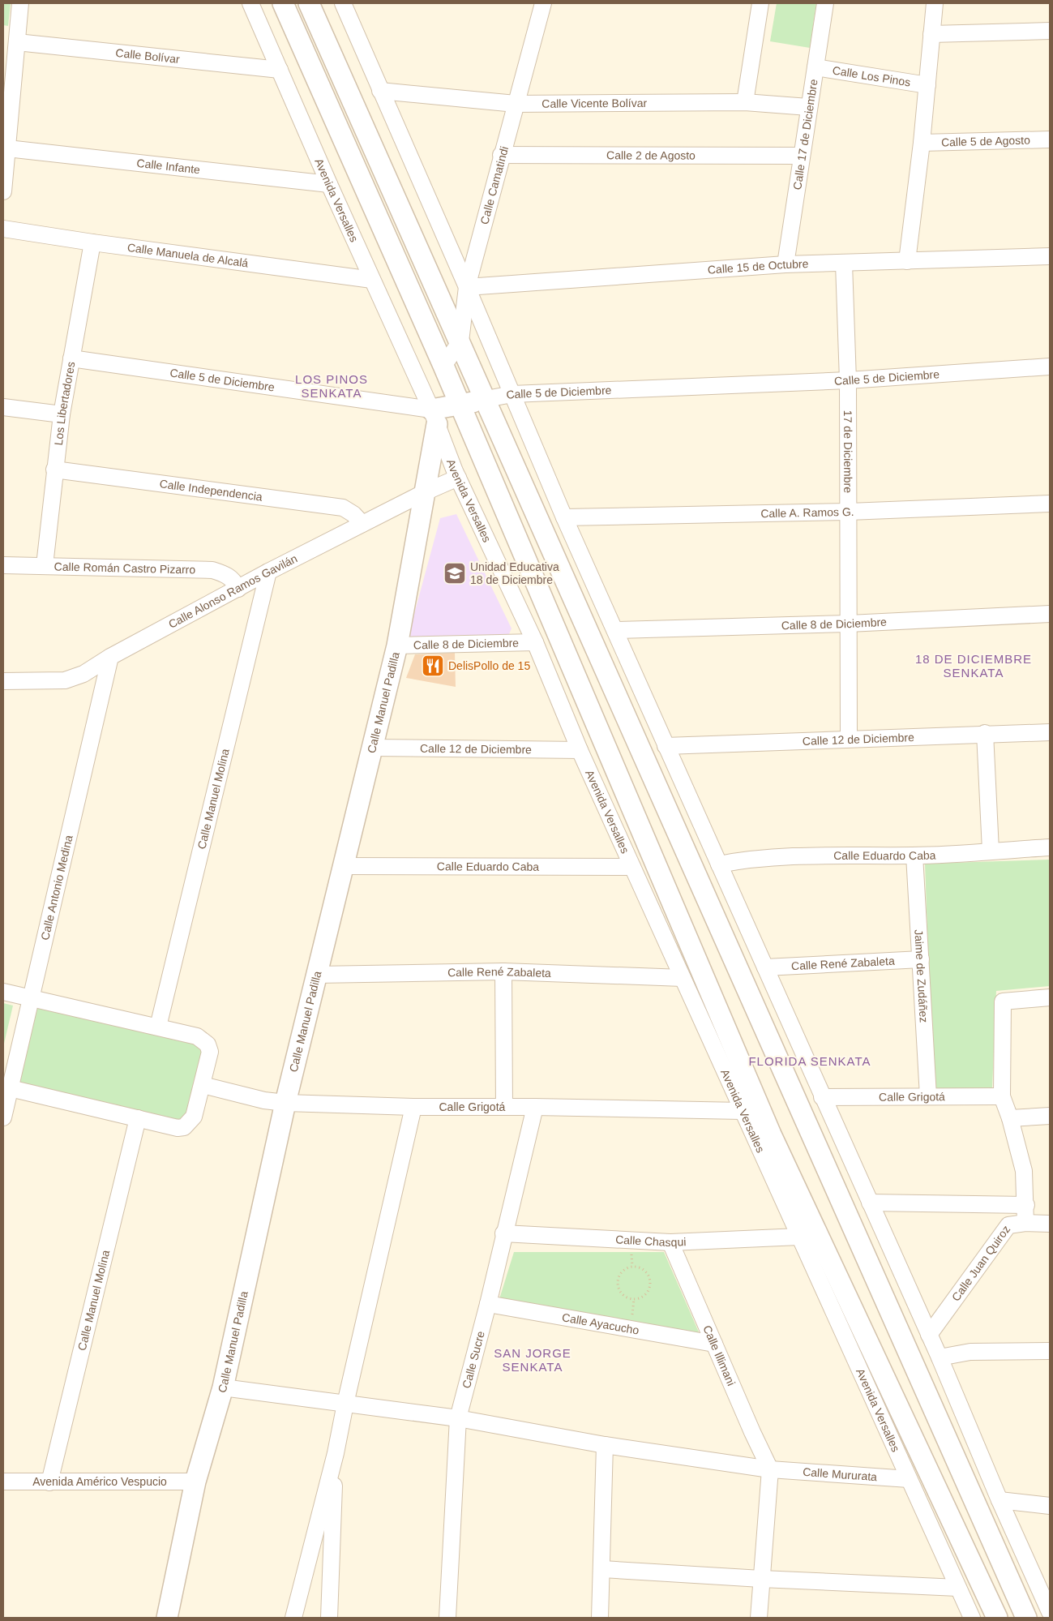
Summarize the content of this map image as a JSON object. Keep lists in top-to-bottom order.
{
  "streets": {
    "street": [
      "Calle Bolívar",
      "Calle Los Pinos",
      "Calle Vicente Bolívar",
      "Calle 17 de Diciembre",
      "Calle 5 de Agosto",
      "Calle 2 de Agosto",
      "Calle Infante",
      "Calle Camatindi",
      "Avenida Versalles",
      "Calle Manuela de Alcalá",
      "Calle 15 de Octubre",
      "Calle 5 de Diciembre",
      "Los Libertadores",
      "17 de Diciembre",
      "Calle Independencia",
      "Calle A. Ramos G.",
      "Calle Román Castro Pizarro",
      "Calle Alonso Ramos Gavilán",
      "Calle 8 de Diciembre",
      "Calle Manuel Padilla",
      "Calle 12 de Diciembre",
      "Calle Manuel Molina",
      "Calle Eduardo Caba",
      "Calle Antonio Medina",
      "Calle René Zabaleta",
      "Jaime de Zudáñez",
      "Calle Grigotá",
      "Calle Chasqui",
      "Calle Juan Quiroz",
      "Calle Ayacucho",
      "Calle Illimani",
      "Calle Sucre",
      "Calle Mururata",
      "Avenida Américo Vespucio"
    ]
  },
  "crossings": [
    ["Calle Bolívar", "Avenida Versalles"],
    ["Calle Los Pinos", "Calle 17 de Diciembre"],
    ["Calle Vicente Bolívar", "Calle 17 de Diciembre"],
    ["Calle Vicente Bolívar", "Calle Camatindi"],
    ["Calle 17 de Diciembre", "Calle 2 de Agosto"],
    ["Calle 17 de Diciembre", "Calle 15 de Octubre"],
    ["Calle 2 de Agosto", "Calle Camatindi"],
    ["Calle Infante", "Avenida Versalles"],
    ["Calle Camatindi", "Avenida Versalles"],
    ["Calle Camatindi", "Calle 15 de Octubre"],
    ["Avenida Versalles", "Calle Manuela de Alcalá"],
    ["Avenida Versalles", "Calle 5 de Diciembre"],
    ["Avenida Versalles", "Calle Alonso Ramos Gavilán"],
    ["Avenida Versalles", "Calle 8 de Diciembre"],
    ["Avenida Versalles", "Calle Manuel Padilla"],
    ["Avenida Versalles", "Calle 12 de Diciembre"],
    ["Avenida Versalles", "Calle Eduardo Caba"],
    ["Avenida Versalles", "Calle René Zabaleta"],
    ["Avenida Versalles", "Calle Grigotá"],
    ["Avenida Versalles", "Calle Chasqui"],
    ["Avenida Versalles", "Calle Mururata"],
    ["Calle Manuela de Alcalá", "Los Libertadores"],
    ["Calle 15 de Octubre", "17 de Diciembre"],
    ["Calle 5 de Diciembre", "Los Libertadores"],
    ["Calle 5 de Diciembre", "17 de Diciembre"],
    ["Calle 5 de Diciembre", "Calle Manuel Padilla"],
    ["Los Libertadores", "Calle Independencia"],
    ["Los Libertadores", "Calle Román Castro Pizarro"],
    ["17 de Diciembre", "Calle A. Ramos G."],
    ["17 de Diciembre", "Calle 8 de Diciembre"],
    ["17 de Diciembre", "Calle 12 de Diciembre"],
    ["Calle Independencia", "Calle Alonso Ramos Gavilán"],
    ["Calle Román Castro Pizarro", "Calle Alonso Ramos Gavilán"],
    ["Calle Alonso Ramos Gavilán", "Calle Manuel Padilla"],
    ["Calle Alonso Ramos Gavilán", "Calle Manuel Molina"],
    ["Calle Alonso Ramos Gavilán", "Calle Antonio Medina"],
    ["Calle 8 de Diciembre", "Calle Manuel Padilla"],
    ["Calle Manuel Padilla", "Calle 12 de Diciembre"],
    ["Calle Manuel Padilla", "Calle Eduardo Caba"],
    ["Calle Manuel Padilla", "Calle René Zabaleta"],
    ["Calle Manuel Padilla", "Calle Grigotá"],
    ["Calle Manuel Padilla", "Calle Mururata"],
    ["Calle Manuel Padilla", "Avenida Américo Vespucio"],
    ["Calle Manuel Molina", "Avenida Américo Vespucio"],
    ["Calle Eduardo Caba", "Jaime de Zudáñez"],
    ["Calle René Zabaleta", "Jaime de Zudáñez"],
    ["Jaime de Zudáñez", "Calle Grigotá"],
    ["Calle Grigotá", "Calle Sucre"],
    ["Calle Chasqui", "Calle Illimani"],
    ["Calle Chasqui", "Calle Sucre"],
    ["Calle Ayacucho", "Calle Illimani"],
    ["Calle Ayacucho", "Calle Sucre"],
    ["Calle Illimani", "Calle Mururata"],
    ["Calle Sucre", "Calle Mururata"]
  ],
  "districts": [
    "LOS PINOS SENKATA",
    "18 DE DICIEMBRE SENKATA",
    "FLORIDA SENKATA",
    "SAN JORGE SENKATA"
  ],
  "places": {
    "school or university": ["Unidad Educativa 18 de Diciembre"],
    "restaurant": ["DelisPollo de 15"]
  }
}
